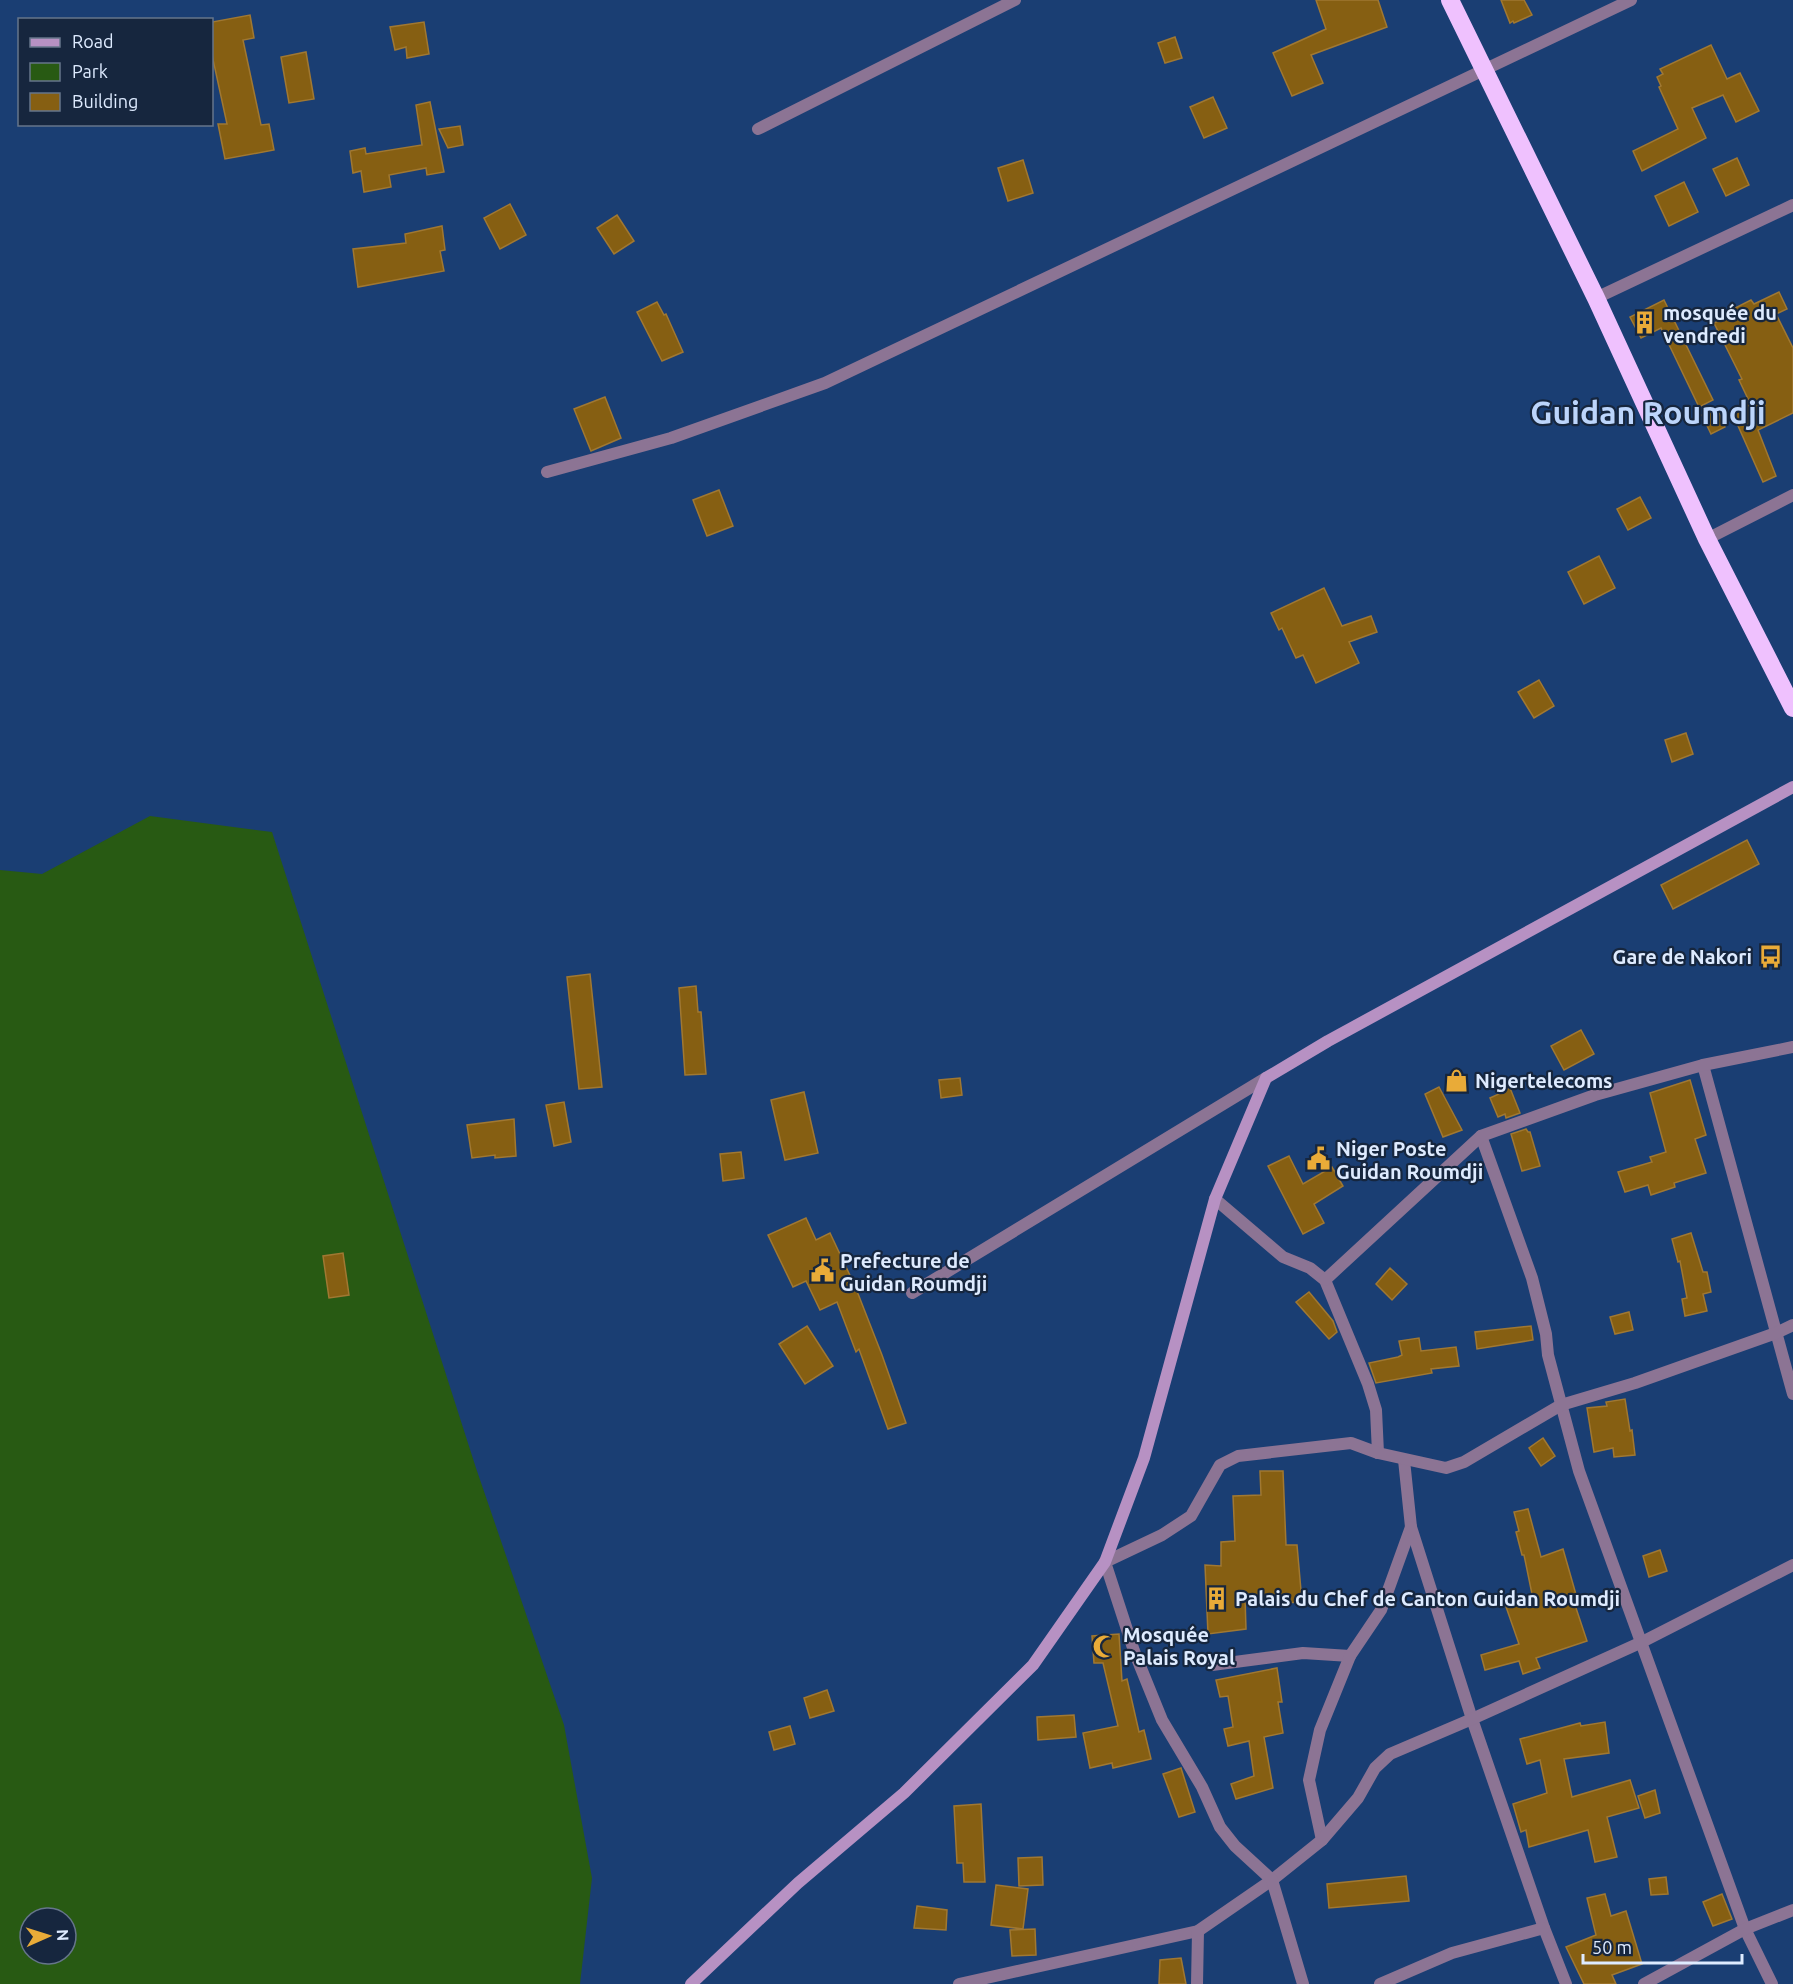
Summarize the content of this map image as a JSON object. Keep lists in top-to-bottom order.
{
  "districts": ["Guidan Roumdji"],
  "places": {
    "building": ["mosquée du vendredi", "Palais du Chef de Canton Guidan Roumdji"],
    "bus stop": ["Gare de Nakori"],
    "shop": ["Nigertelecoms"],
    "public building": ["Niger Poste Guidan Roumdji", "Prefecture de Guidan Roumdji"],
    "mosque": ["Mosquée Palais Royal"]
  },
  "legend": ["Road", "Park", "Building"],
  "scale_bar": "50 m",
  "north": "right"
}
